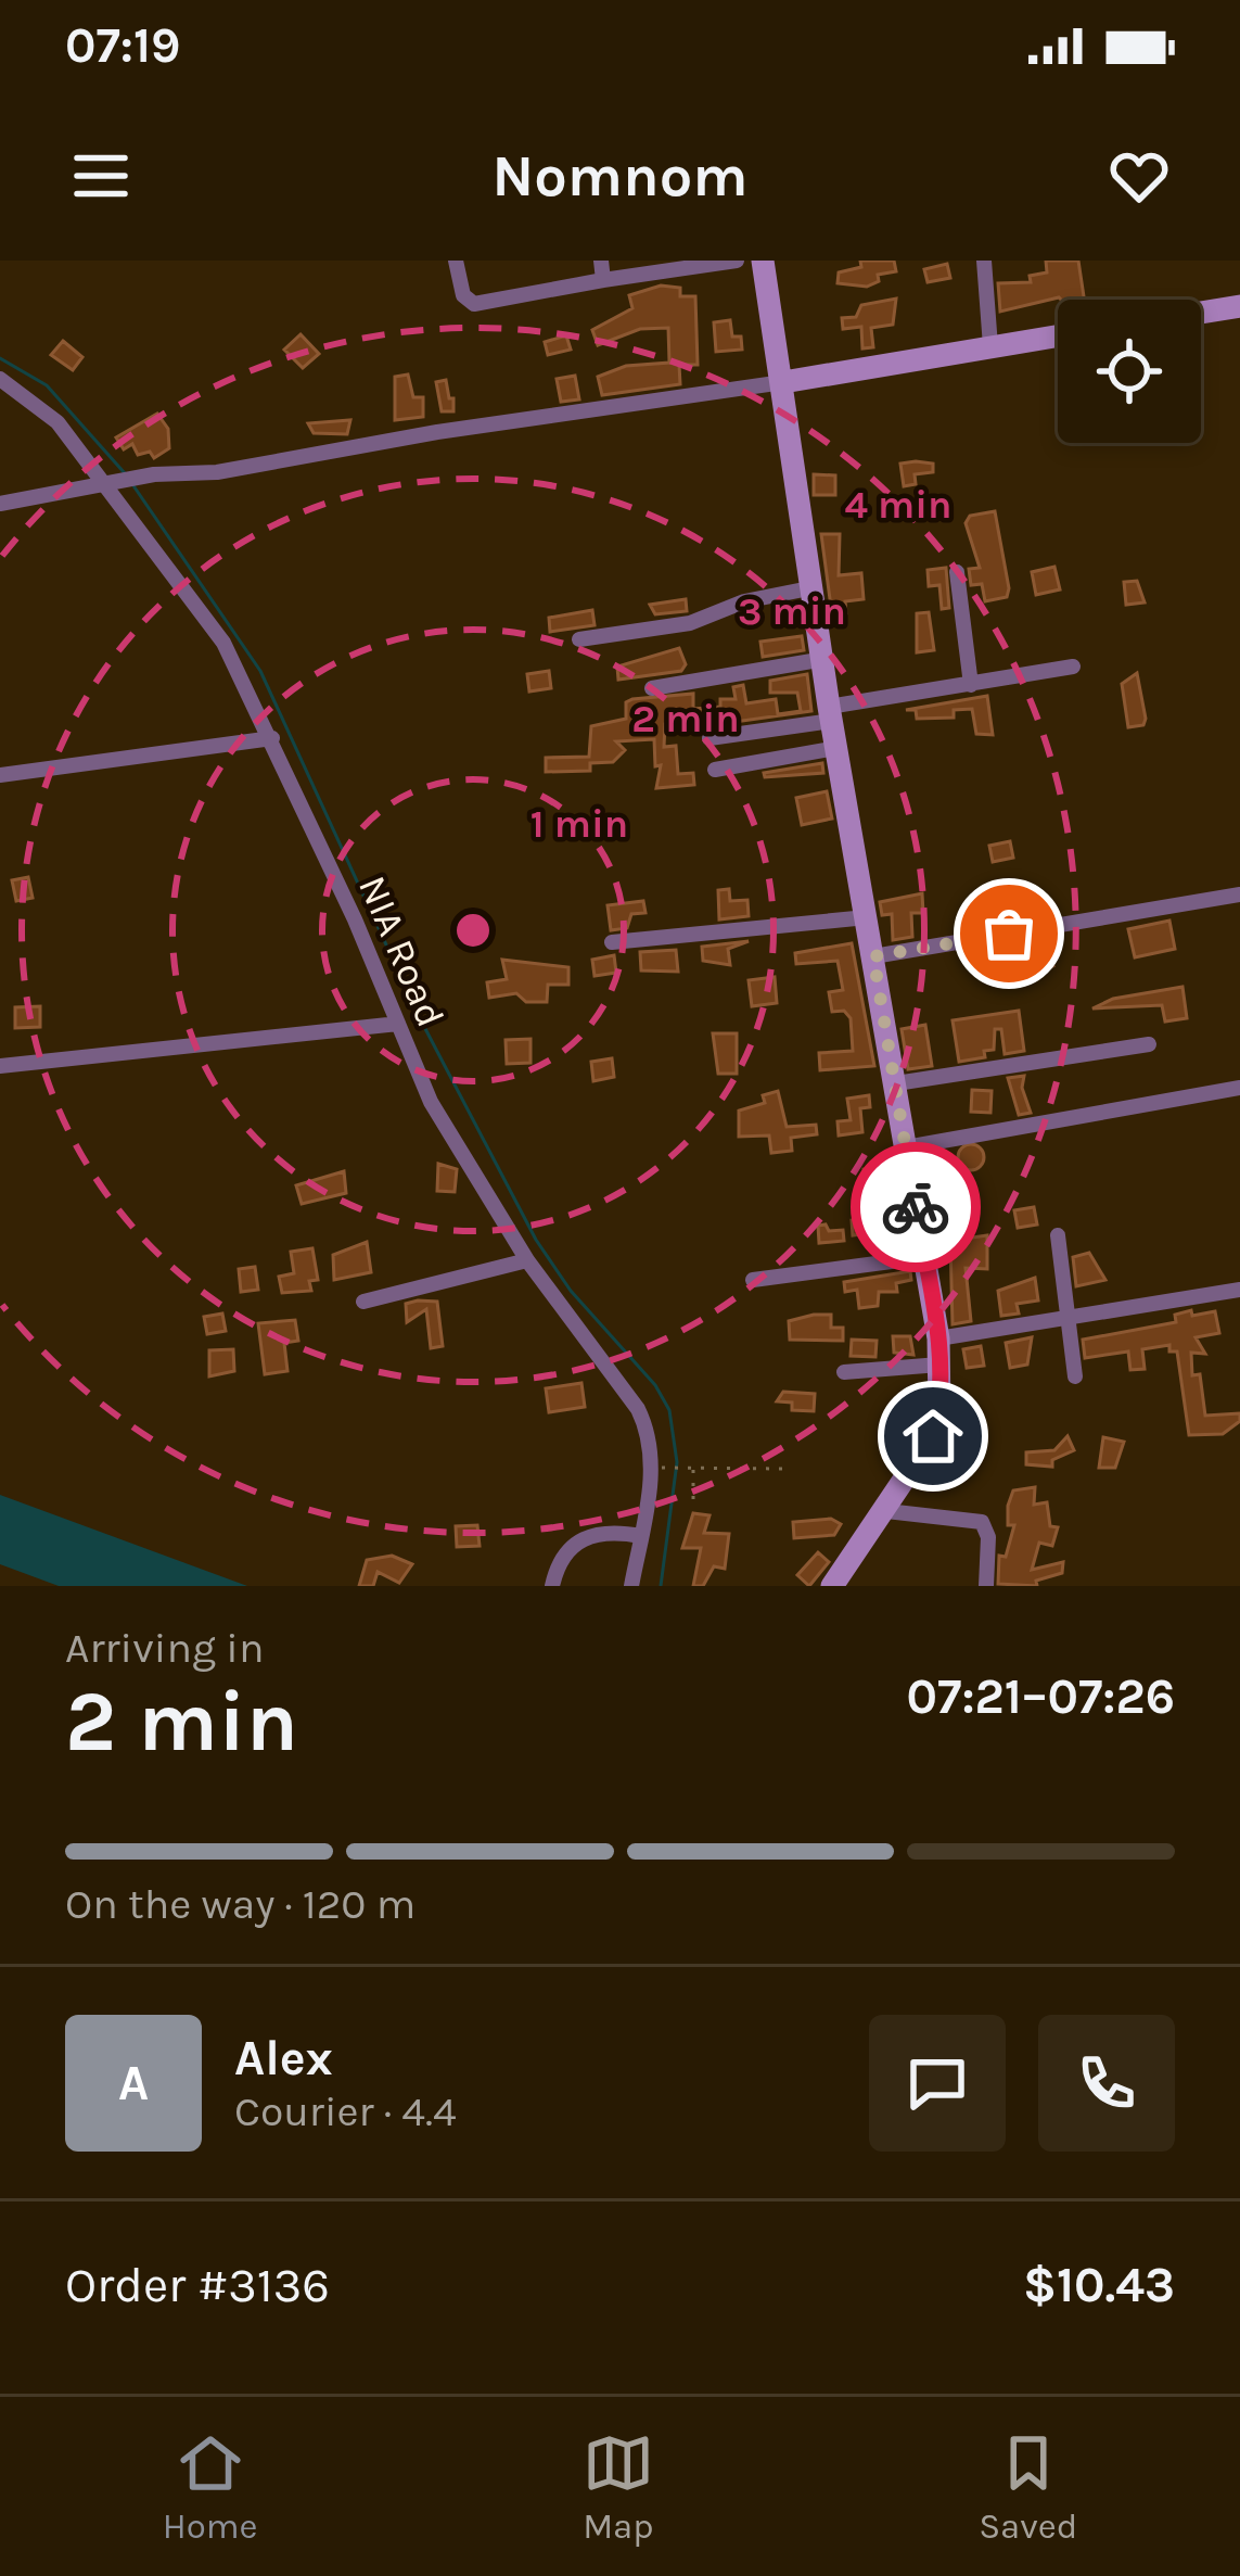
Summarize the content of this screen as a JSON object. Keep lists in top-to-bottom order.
{
  "streets": {
    "street": ["NIA Road"]
  },
  "page": {
    "status": "07:19",
    "header": "Nomnom",
    "heading": ["2 min", "Arriving in", "07:21–07:26"],
    "panel": [
      "Alex",
      "Courier · 4.4",
      "Order #3136",
      "$10.43"
    ],
    "bar": "On the way · 120 m",
    "round": "A",
    "tabs": ["Home", "Map", "Saved"]
  },
  "rings": [
    "4 min",
    "3 min",
    "2 min",
    "1 min"
  ]
}
